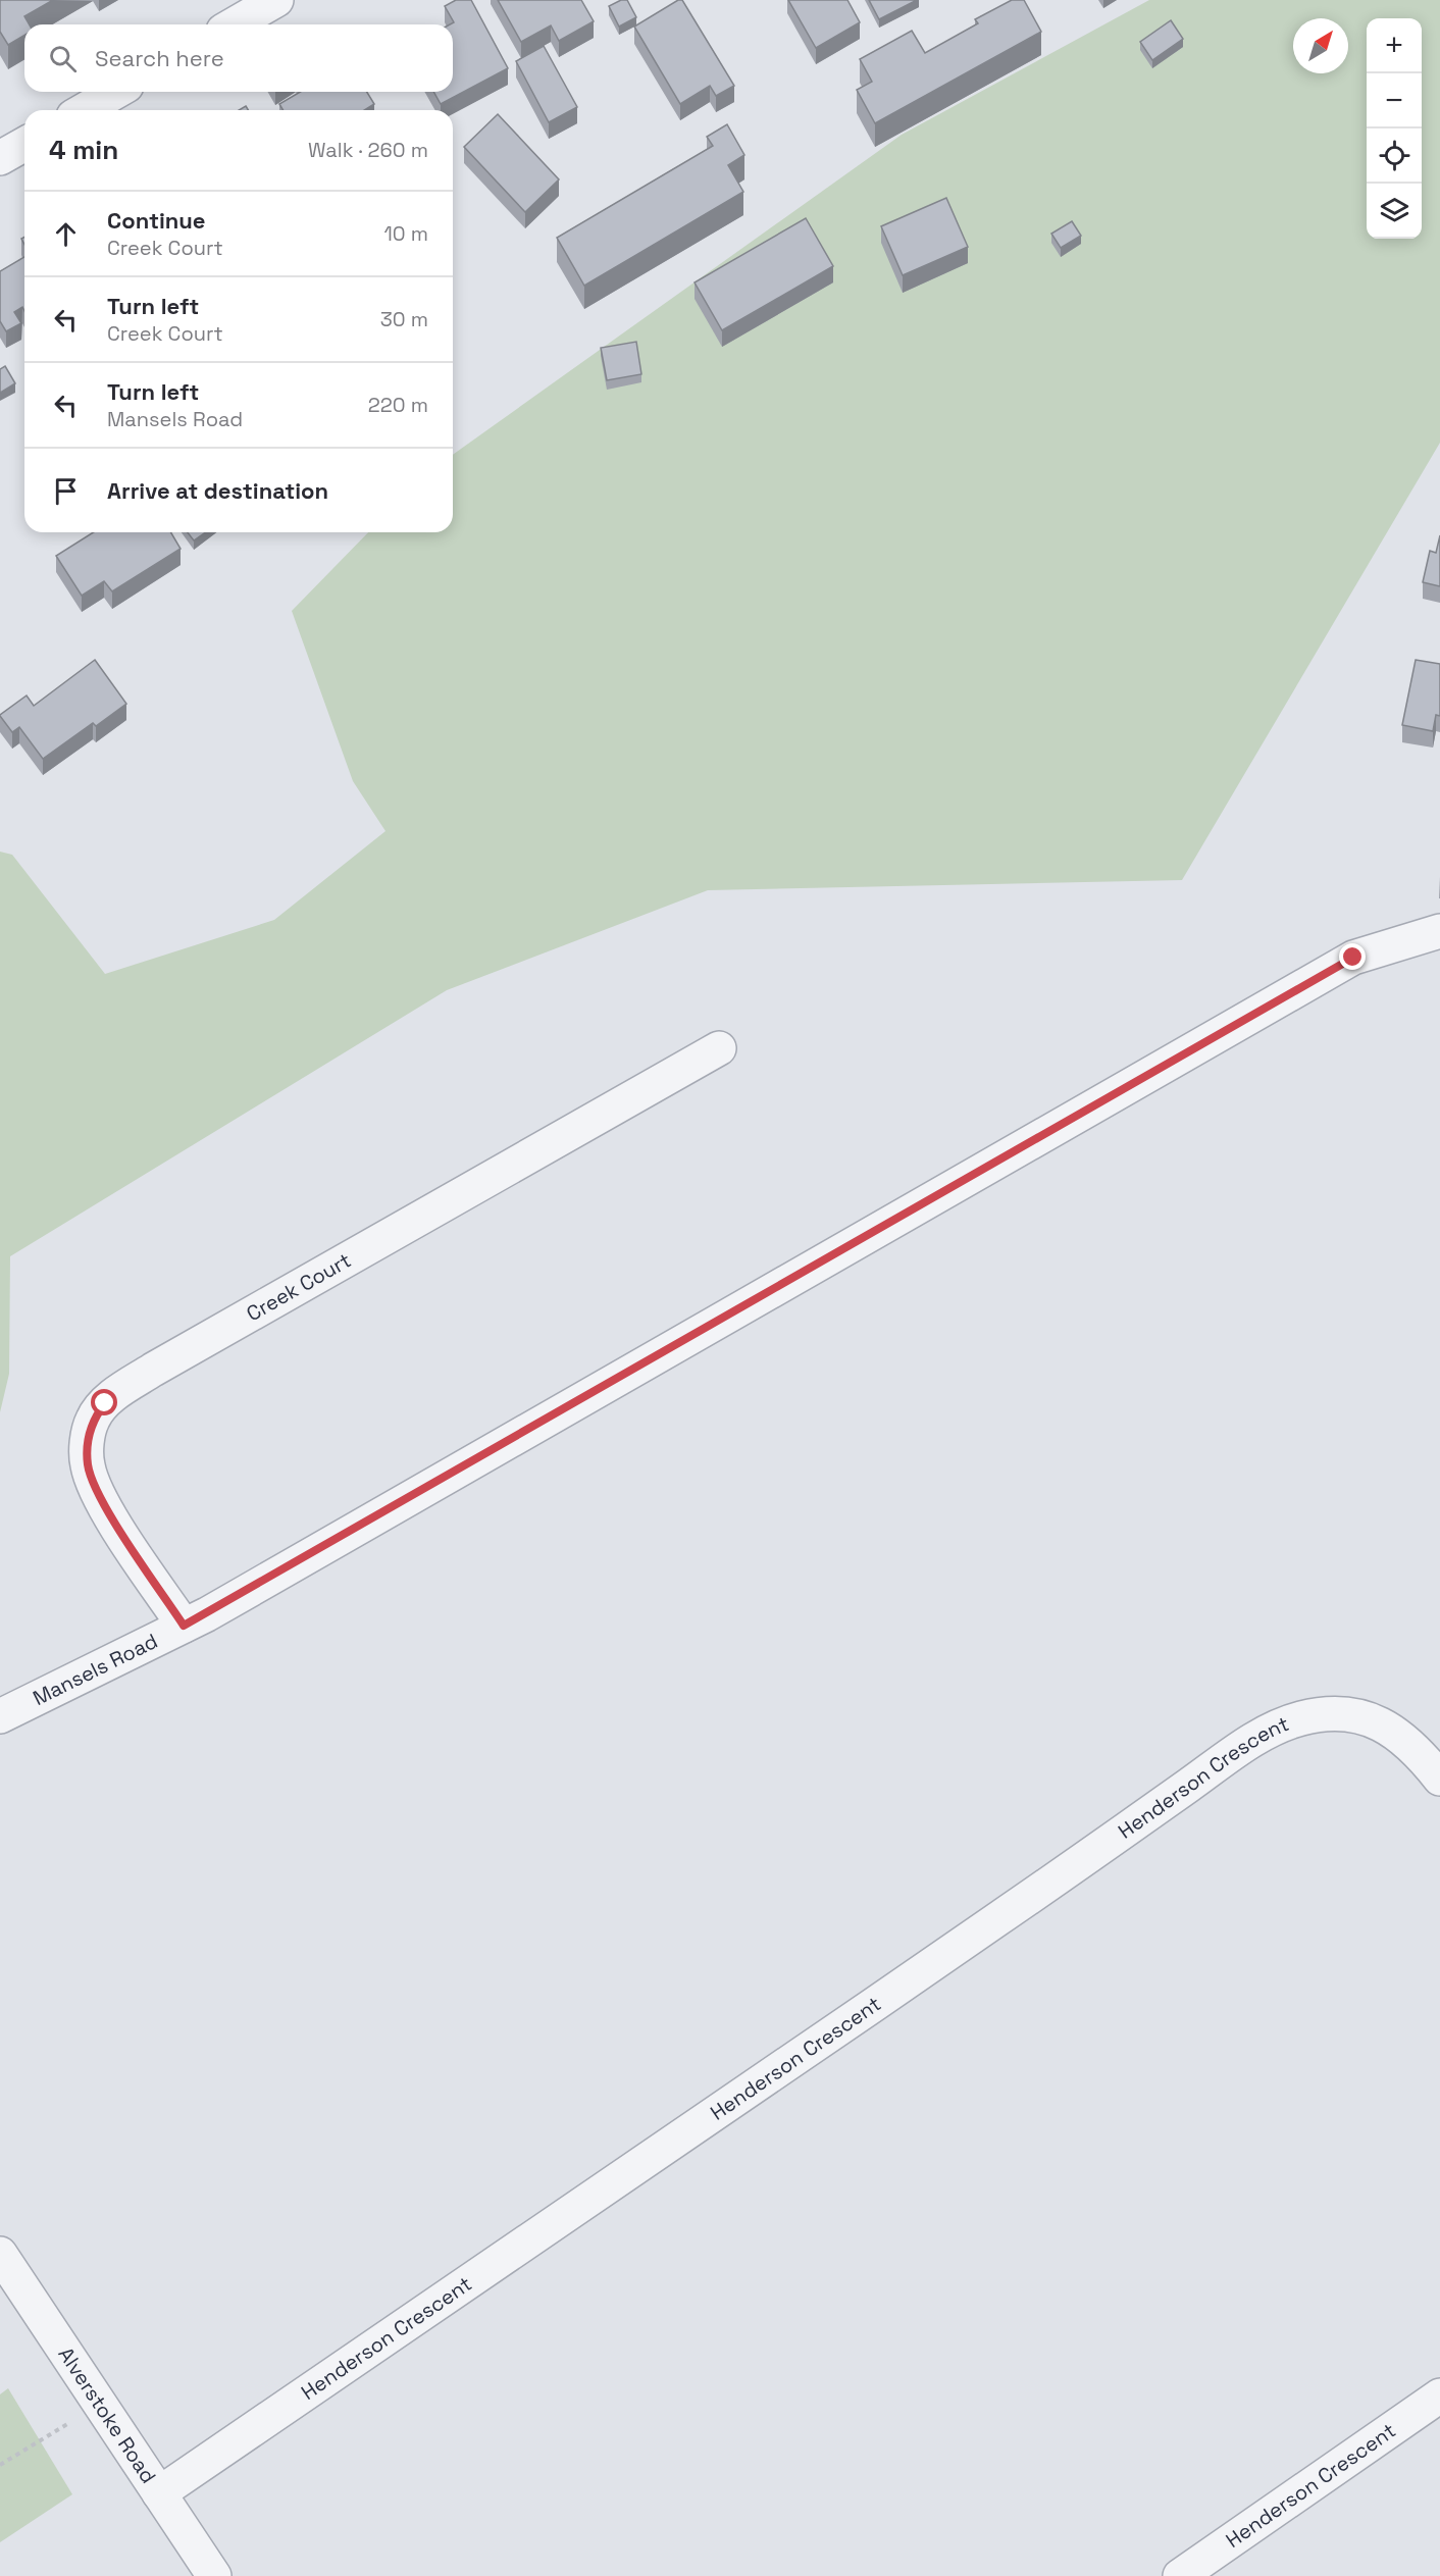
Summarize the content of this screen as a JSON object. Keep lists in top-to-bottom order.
{
  "streets": {
    "street": [
      "Creek Court",
      "Mansels Road",
      "Henderson Crescent",
      "Alverstoke Road"
    ]
  },
  "crossings": [
    ["Creek Court", "Mansels Road"],
    ["Henderson Crescent", "Alverstoke Road"]
  ],
  "north": "top right",
  "page": {
    "map_buttons": ["+", "−"],
    "search": "Search here",
    "heading": ["4 min", "Walk · 260 m"],
    "list": [
      ["Continue", "Creek Court", "10 m"],
      ["Turn left", "Creek Court", "30 m"],
      ["Turn left", "Mansels Road", "220 m"],
      "Arrive at destination"
    ]
  }
}
